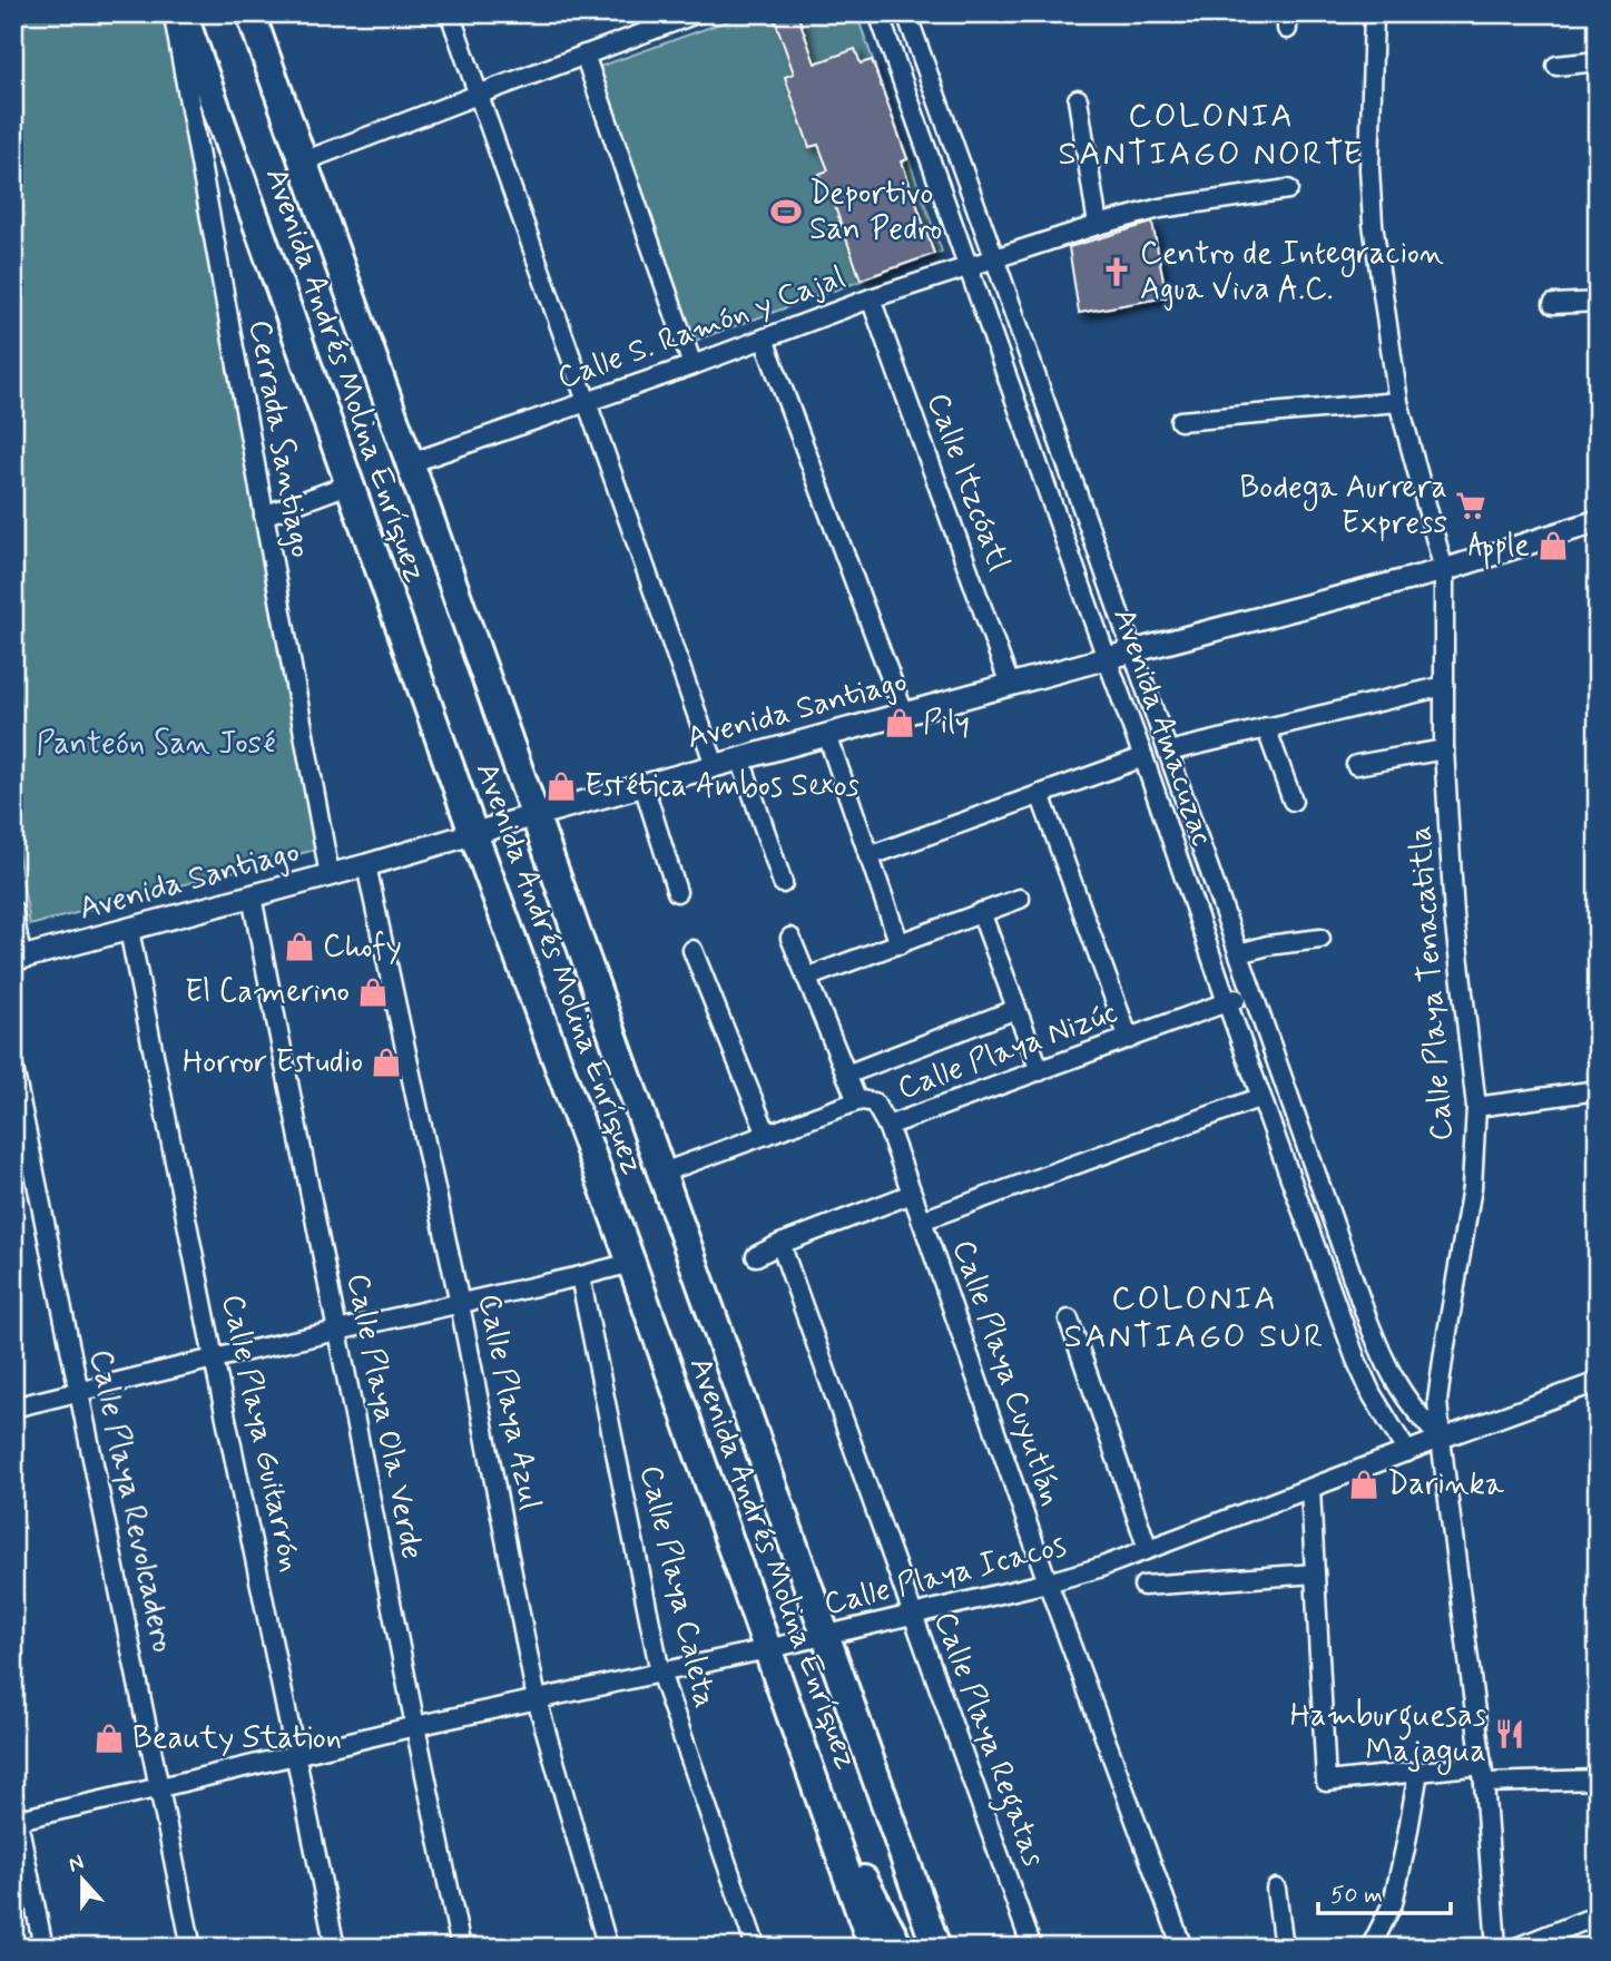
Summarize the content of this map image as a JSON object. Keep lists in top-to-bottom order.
{
  "streets": {
    "main road": ["Avenida Andrés Molina Enríquez"],
    "street": [
      "Calle S. Ramón y Cajal",
      "Cerrada Santiago",
      "Calle Itzcóatl",
      "Avenida Santiago",
      "Avenida Amacuzac",
      "Calle Playa Tenacatitla",
      "Calle Playa Nizúc",
      "Calle Playa Cuyutlán",
      "Calle Playa Azul",
      "Calle Playa Ola Verde",
      "Calle Playa Guitarrón",
      "Calle Playa Revolcadero",
      "Calle Playa Icacos",
      "Calle Playa Caleta",
      "Calle Playa Regatas"
    ]
  },
  "crossings": [
    ["Calle S. Ramón y Cajal", "Avenida Andrés Molina Enríquez"],
    ["Calle S. Ramón y Cajal", "Calle Itzcóatl"],
    ["Calle S. Ramón y Cajal", "Avenida Amacuzac"],
    ["Avenida Andrés Molina Enríquez", "Avenida Santiago"],
    ["Avenida Andrés Molina Enríquez", "Calle Playa Nizúc"],
    ["Avenida Andrés Molina Enríquez", "Calle Playa Icacos"],
    ["Cerrada Santiago", "Avenida Santiago"],
    ["Calle Itzcóatl", "Avenida Santiago"],
    ["Avenida Santiago", "Avenida Amacuzac"],
    ["Avenida Santiago", "Calle Playa Tenacatitla"],
    ["Avenida Santiago", "Calle Playa Azul"],
    ["Avenida Santiago", "Calle Playa Ola Verde"],
    ["Avenida Santiago", "Calle Playa Guitarrón"],
    ["Avenida Amacuzac", "Calle Playa Tenacatitla"],
    ["Avenida Amacuzac", "Calle Playa Nizúc"],
    ["Avenida Amacuzac", "Calle Playa Icacos"],
    ["Calle Playa Tenacatitla", "Calle Playa Icacos"],
    ["Calle Playa Nizúc", "Calle Playa Cuyutlán"],
    ["Calle Playa Cuyutlán", "Calle Playa Icacos"],
    ["Calle Playa Azul", "Calle Playa Icacos"],
    ["Calle Playa Ola Verde", "Calle Playa Icacos"],
    ["Calle Playa Guitarrón", "Calle Playa Icacos"],
    ["Calle Playa Revolcadero", "Calle Playa Icacos"],
    ["Calle Playa Icacos", "Calle Playa Caleta"],
    ["Calle Playa Icacos", "Calle Playa Regatas"]
  ],
  "districts": ["COLONIA SANTIAGO NORTE", "COLONIA SANTIAGO SUR"],
  "parks": ["Panteón San José"],
  "places": {
    "sports": ["Deportivo San Pedro"],
    "church": ["Centro de Integracion Agua Viva A.C."],
    "supermarket": ["Bodega Aurrera Express"],
    "shop": [
      "Apple",
      "Pily",
      "Estética Ambos Sexos",
      "Chofy",
      "El Camerino",
      "Horror Estudio",
      "Darinka",
      "Beauty Station"
    ],
    "restaurant": ["Hamburguesas Majagua"]
  },
  "scale_bar": "50 m",
  "north": "top"
}
